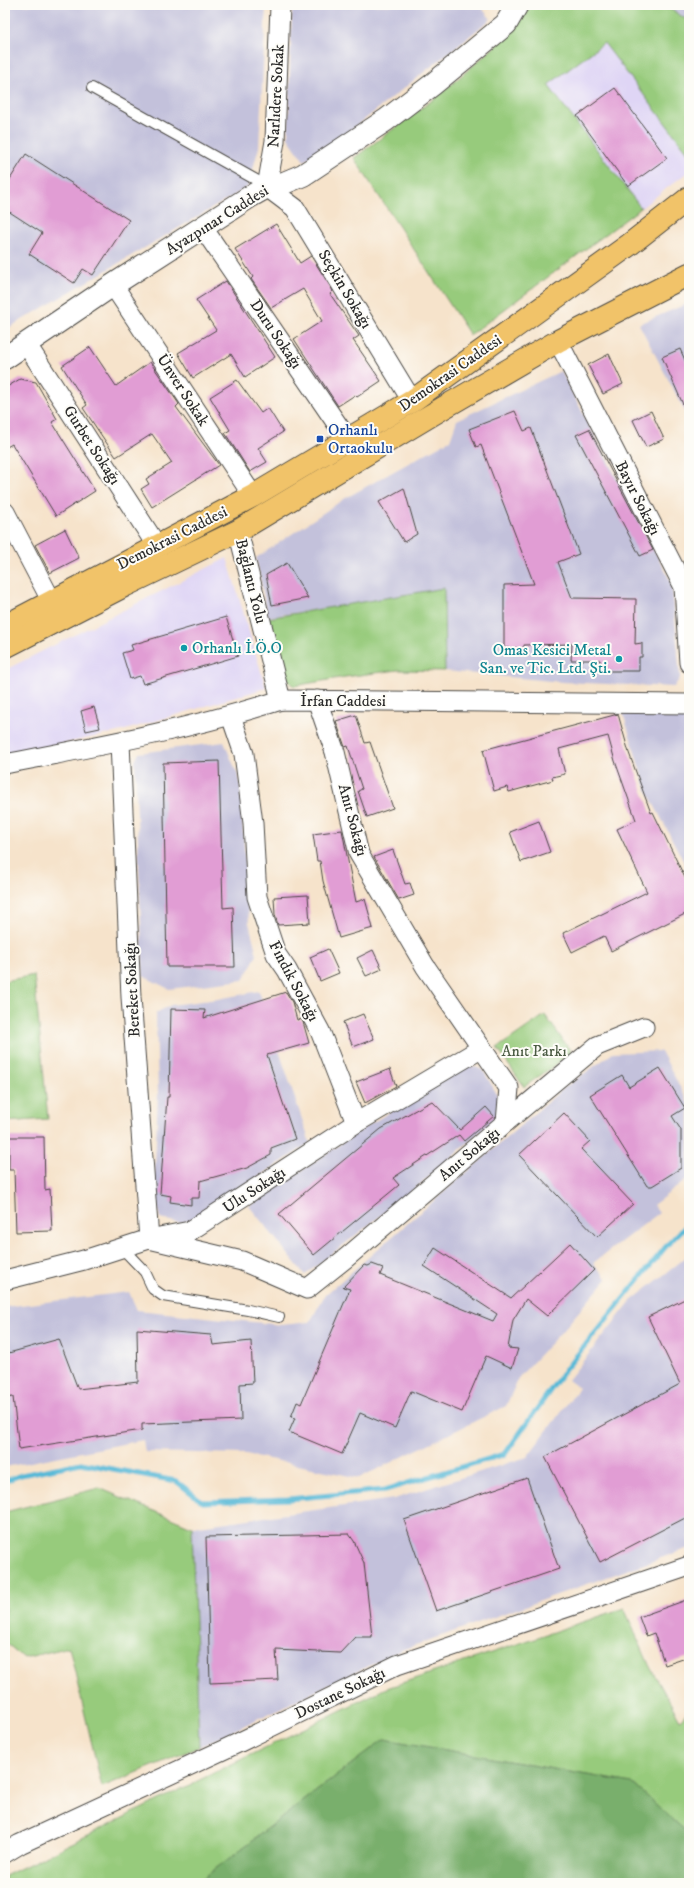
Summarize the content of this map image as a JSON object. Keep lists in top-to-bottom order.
{
  "streets": {
    "main road": ["Demokrasi Caddesi"],
    "street": [
      "Narlıdere Sokak",
      "Ayazpınar Caddesi",
      "Seçkin Sokağı",
      "Duru Sokağı",
      "Ünver Sokak",
      "Gurbet Sokağı",
      "Bayır Sokağı",
      "Bağlantı Yolu",
      "İrfan Caddesi",
      "Anıt Sokağı",
      "Fındık Sokağı",
      "Bereket Sokağı",
      "Ulu Sokağı",
      "Dostane Sokağı"
    ]
  },
  "crossings": [
    ["Narlıdere Sokak", "Ayazpınar Caddesi"],
    ["Narlıdere Sokak", "Seçkin Sokağı"],
    ["Ayazpınar Caddesi", "Seçkin Sokağı"],
    ["Ayazpınar Caddesi", "Duru Sokağı"],
    ["Ayazpınar Caddesi", "Ünver Sokak"],
    ["Ayazpınar Caddesi", "Gurbet Sokağı"],
    ["Seçkin Sokağı", "Demokrasi Caddesi"],
    ["Duru Sokağı", "Demokrasi Caddesi"],
    ["Demokrasi Caddesi", "Ünver Sokak"],
    ["Demokrasi Caddesi", "Gurbet Sokağı"],
    ["Demokrasi Caddesi", "Bayır Sokağı"],
    ["Demokrasi Caddesi", "Bağlantı Yolu"],
    ["Bağlantı Yolu", "İrfan Caddesi"],
    ["İrfan Caddesi", "Anıt Sokağı"],
    ["İrfan Caddesi", "Fındık Sokağı"],
    ["İrfan Caddesi", "Bereket Sokağı"],
    ["Anıt Sokağı", "Bereket Sokağı"],
    ["Anıt Sokağı", "Ulu Sokağı"],
    ["Fındık Sokağı", "Ulu Sokağı"],
    ["Bereket Sokağı", "Ulu Sokağı"]
  ],
  "parks": ["Anıt Parkı"],
  "places": {
    "transit": ["Orhanlı Ortaokulu"],
    "other": ["Orhanlı İ.Ö.O", "Omas Kesici Metal San. ve Tic. Ltd. Şti."]
  }
}
